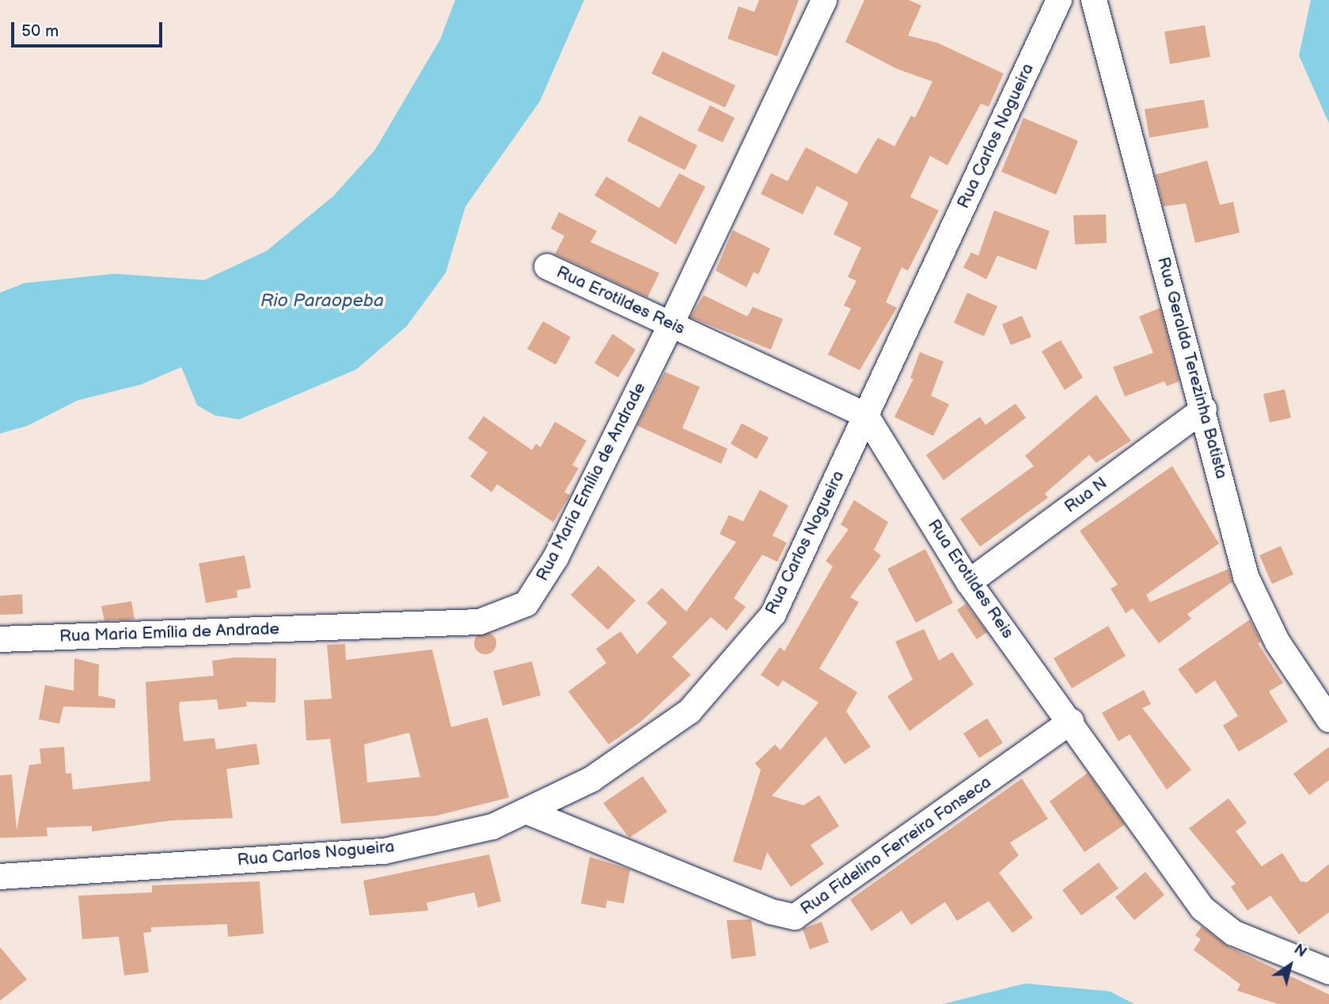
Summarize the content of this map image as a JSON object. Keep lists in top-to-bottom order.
{
  "streets": {
    "street": [
      "Rua Carlos Nogueira",
      "Rua Erotildes Reis",
      "Rua Geralda Terezinha Batista",
      "Rua Maria Emília de Andrade",
      "Rua N",
      "Rua Fidelino Ferreira Fonseca"
    ]
  },
  "crossings": [
    ["Rua Carlos Nogueira", "Rua Erotildes Reis"],
    ["Rua Carlos Nogueira", "Rua Fidelino Ferreira Fonseca"],
    ["Rua Erotildes Reis", "Rua Maria Emília de Andrade"],
    ["Rua Erotildes Reis", "Rua N"],
    ["Rua Erotildes Reis", "Rua Fidelino Ferreira Fonseca"],
    ["Rua Geralda Terezinha Batista", "Rua N"]
  ],
  "water": ["Rio Paraopeba"],
  "scale_bar": "50 m",
  "north": "top right"
}
